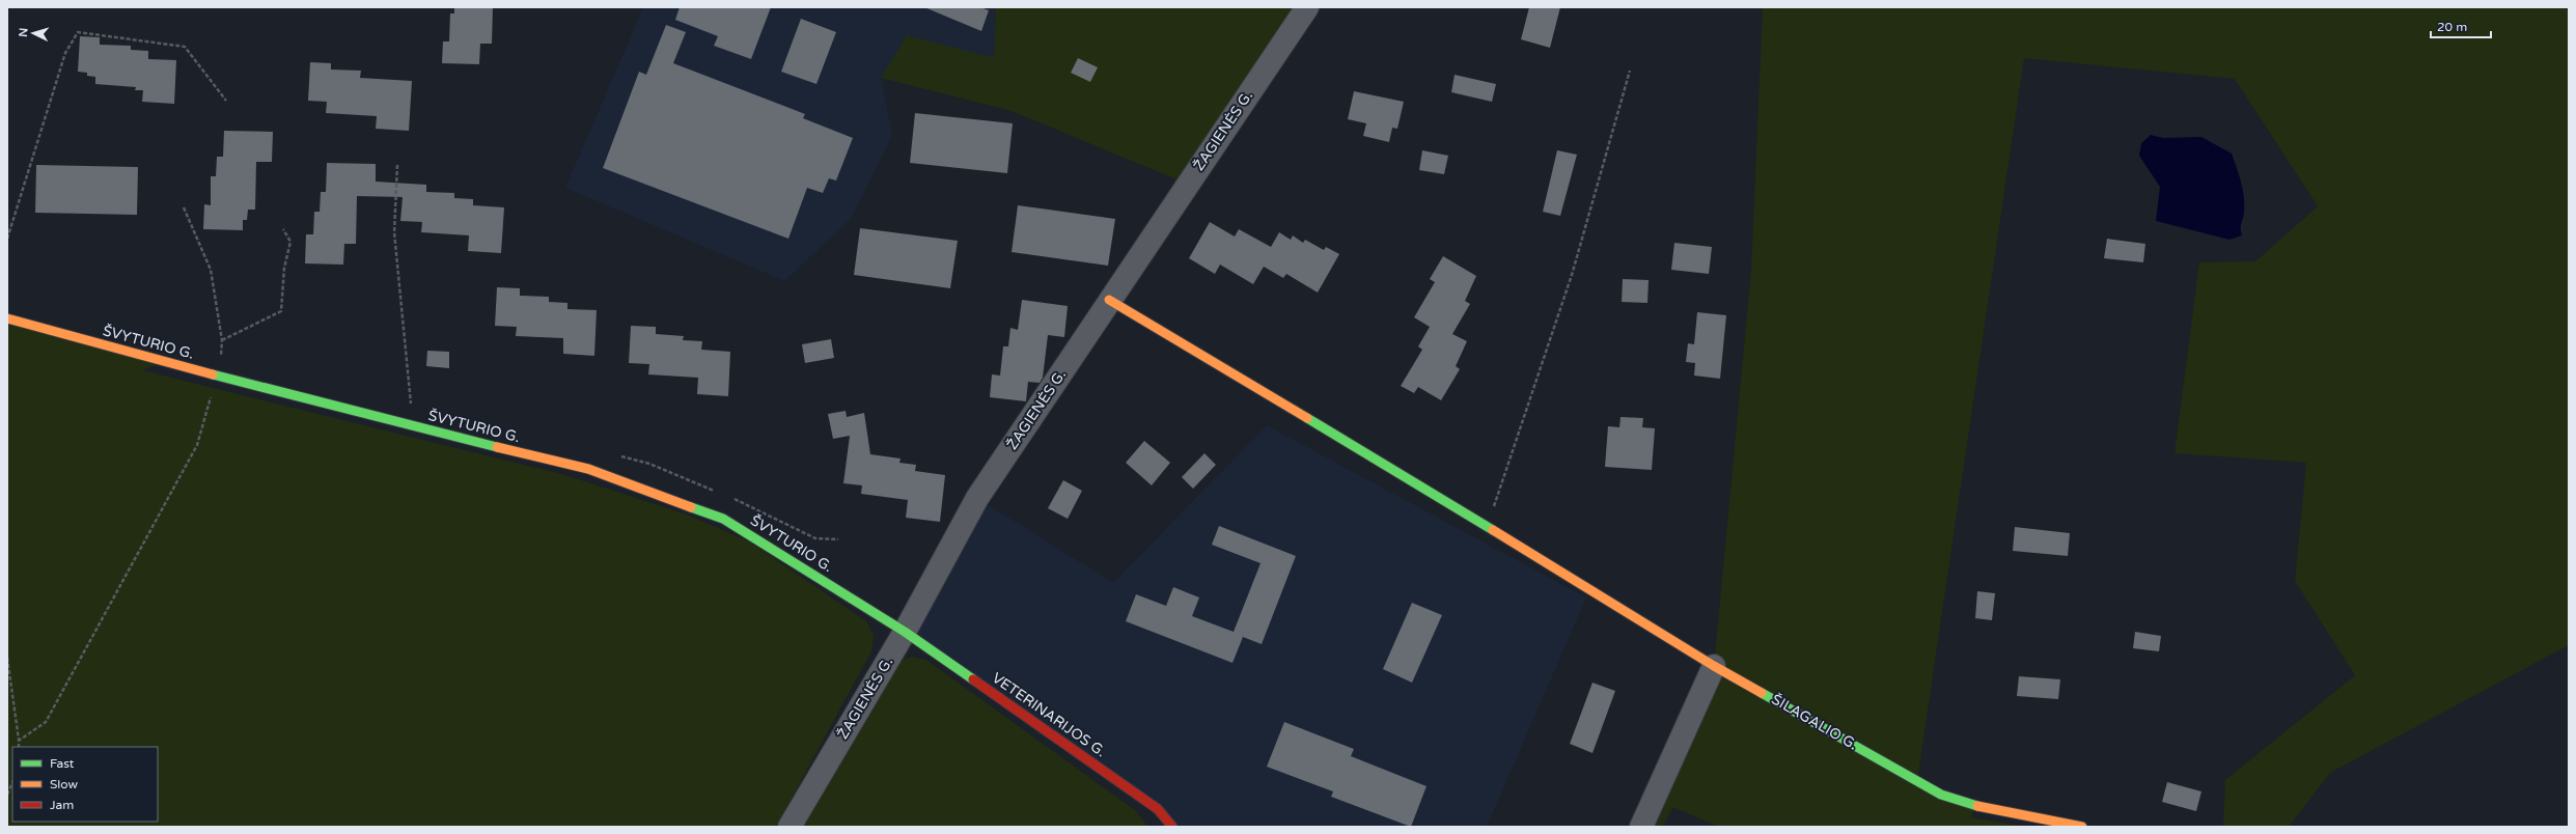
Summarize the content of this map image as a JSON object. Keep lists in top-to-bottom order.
{
  "streets": {
    "street": [
      "ŽAGIENĖS G.",
      "ŠVYTURIO G.",
      "VETERINARIJOS G.",
      "ŠILAGALIO G."
    ]
  },
  "crossings": [
    ["ŽAGIENĖS G.", "ŠVYTURIO G."],
    ["ŽAGIENĖS G.", "VETERINARIJOS G."],
    ["ŽAGIENĖS G.", "ŠILAGALIO G."],
    ["ŠVYTURIO G.", "VETERINARIJOS G."]
  ],
  "legend": ["Fast", "Slow", "Jam"],
  "scale_bar": "20 m",
  "north": "left"
}
